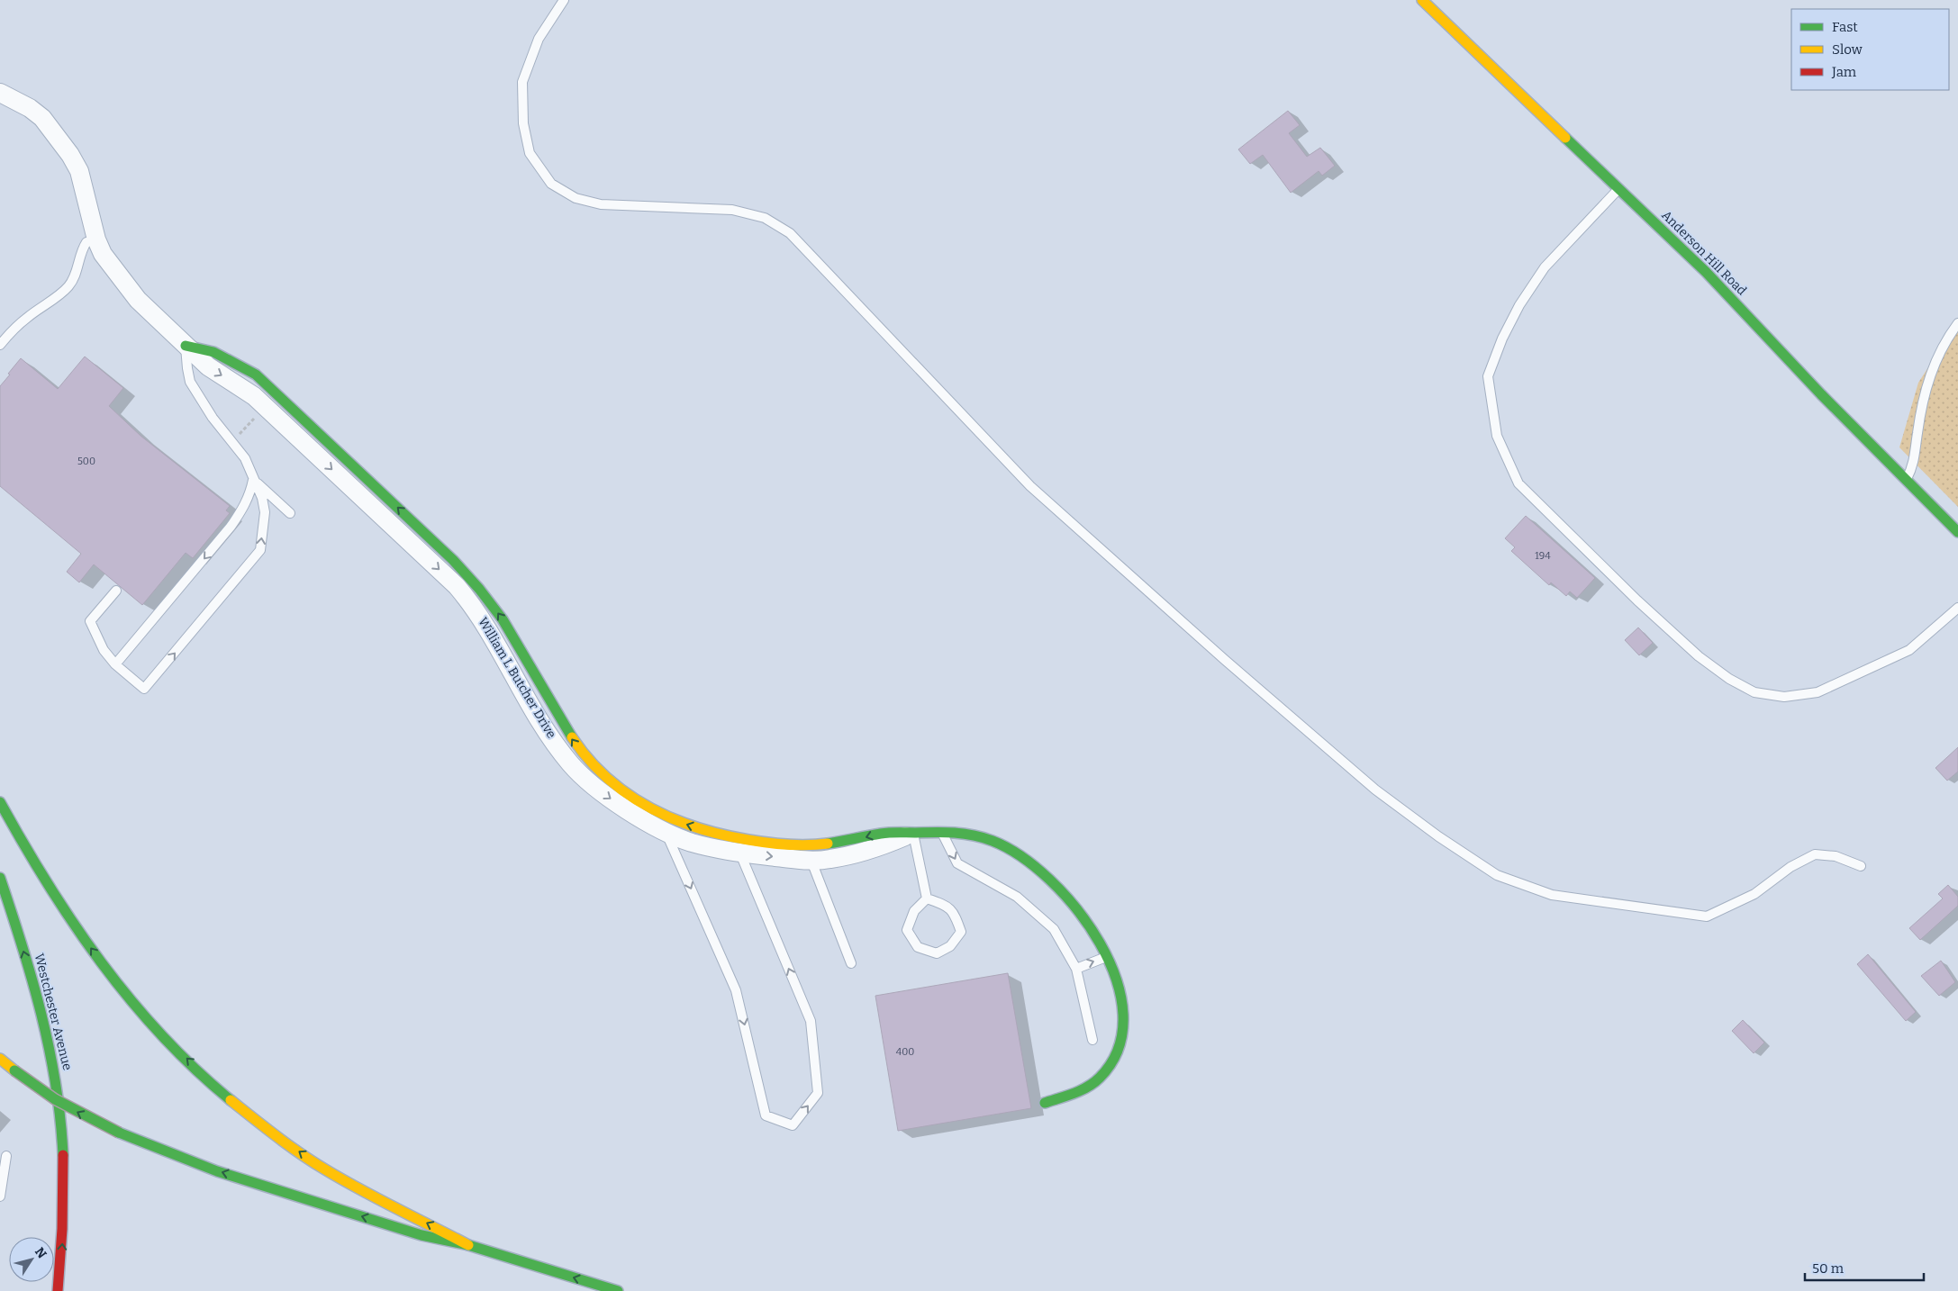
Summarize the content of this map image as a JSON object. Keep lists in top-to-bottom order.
{
  "streets": {
    "main road": ["Anderson Hill Road", "William L Butcher Drive", "Westchester Avenue"]
  },
  "one_way": ["Westchester Avenue"],
  "house_numbers": ["500", "194", "400"],
  "legend": ["Fast", "Slow", "Jam"],
  "scale_bar": "50 m",
  "north": "top right"
}
